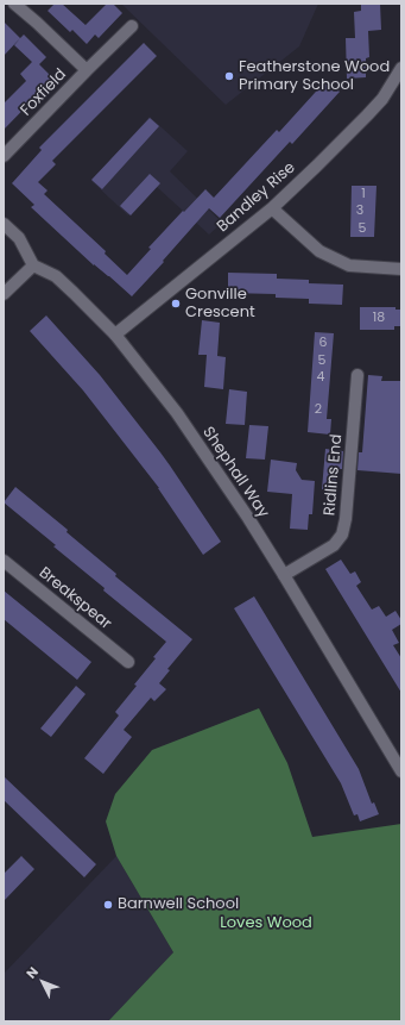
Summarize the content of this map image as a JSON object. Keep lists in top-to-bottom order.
{
  "streets": {
    "street": [
      "Foxfield",
      "Bandley Rise",
      "Shephall Way",
      "Ridlins End",
      "Breakspear"
    ]
  },
  "crossings": [
    ["Bandley Rise", "Shephall Way"],
    ["Shephall Way", "Ridlins End"]
  ],
  "parks": ["Loves Wood"],
  "places": ["Featherstone Wood Primary School", "Gonville Crescent", "Barnwell School"],
  "house_numbers": [
    "1",
    "3",
    "5",
    "18",
    "6",
    "5",
    "4",
    "2"
  ],
  "north": "top left"
}
